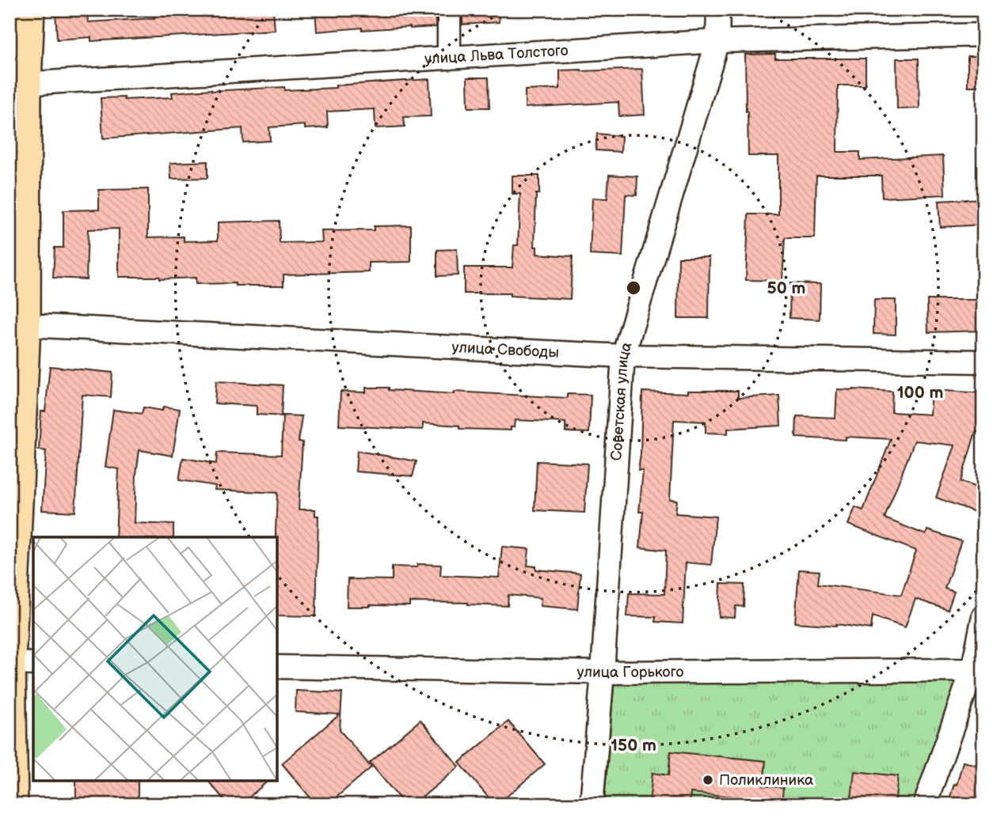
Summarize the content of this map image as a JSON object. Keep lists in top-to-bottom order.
{
  "streets": {
    "street": [
      "улица Льва Толстого",
      "улица Свободы",
      "Советская улица",
      "улица Горького"
    ]
  },
  "crossings": [
    ["улица Льва Толстого", "Советская улица"],
    ["улица Свободы", "Советская улица"],
    ["Советская улица", "улица Горького"]
  ],
  "places": ["Поликлиника"],
  "rings": ["50 m", "100 m", "150 m"]
}
